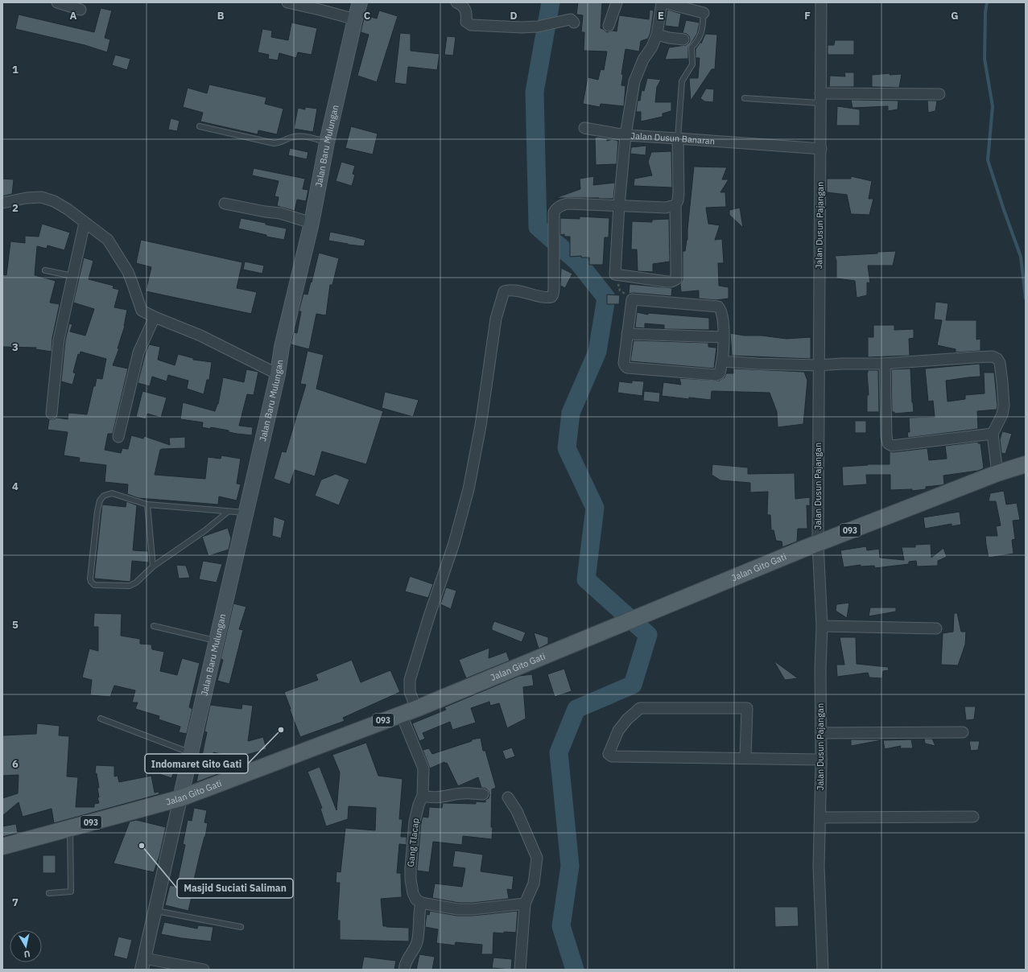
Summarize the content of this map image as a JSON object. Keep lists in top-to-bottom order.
{
  "streets": {
    "main road": ["Jalan Baru Mulungan", "093", "Jalan Gito Gati"],
    "street": ["Jalan Dusun Banaran", "Jalan Dusun Pajangan", "Gang Tlacap"]
  },
  "crossings": [
    ["Jalan Dusun Banaran", "Jalan Dusun Pajangan"],
    ["Jalan Baru Mulungan", "Jalan Gito Gati"],
    ["Jalan Dusun Pajangan", "Jalan Gito Gati"],
    ["Jalan Gito Gati", "Gang Tlacap"]
  ],
  "places": ["Indomaret Gito Gati", "Masjid Suciati Saliman"],
  "north": "bottom",
  "grid": {
    "columns": [
      "A",
      "B",
      "C",
      "D",
      "E",
      "F",
      "G"
    ],
    "rows": [
      "1",
      "2",
      "3",
      "4",
      "5",
      "6",
      "7"
    ]
  }
}
